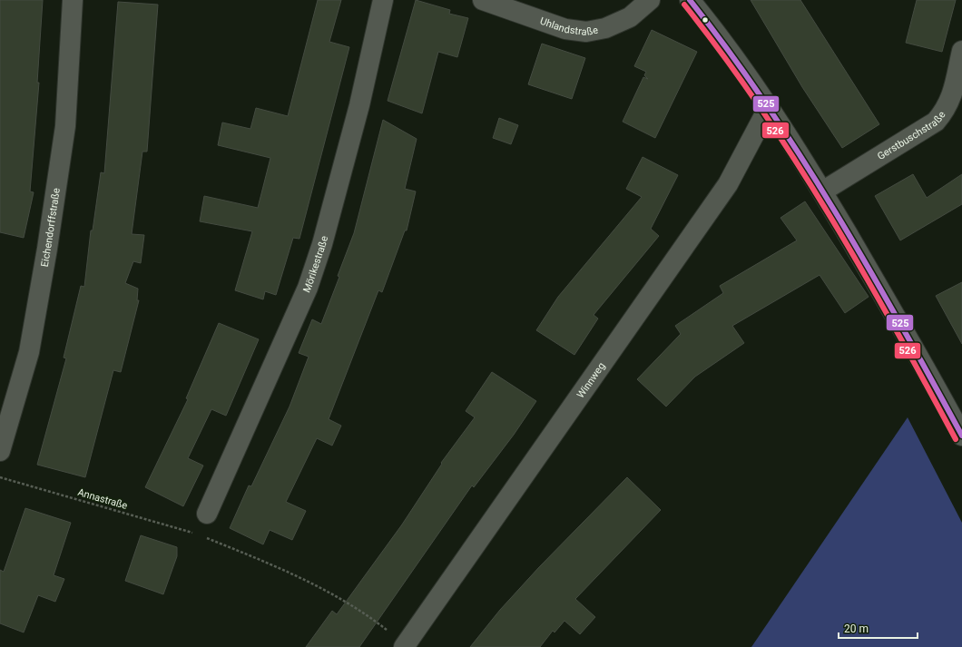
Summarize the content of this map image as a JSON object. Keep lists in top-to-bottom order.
{
  "streets": {
    "street": [
      "Uhlandstraße",
      "Gerstbuschstraße",
      "Eichendorffstraße",
      "Mörikestraße",
      "Winnweg"
    ],
    "path": ["Annastraße"]
  },
  "lines": ["transit line 525", "transit line 526"],
  "scale_bar": "20 m"
}
